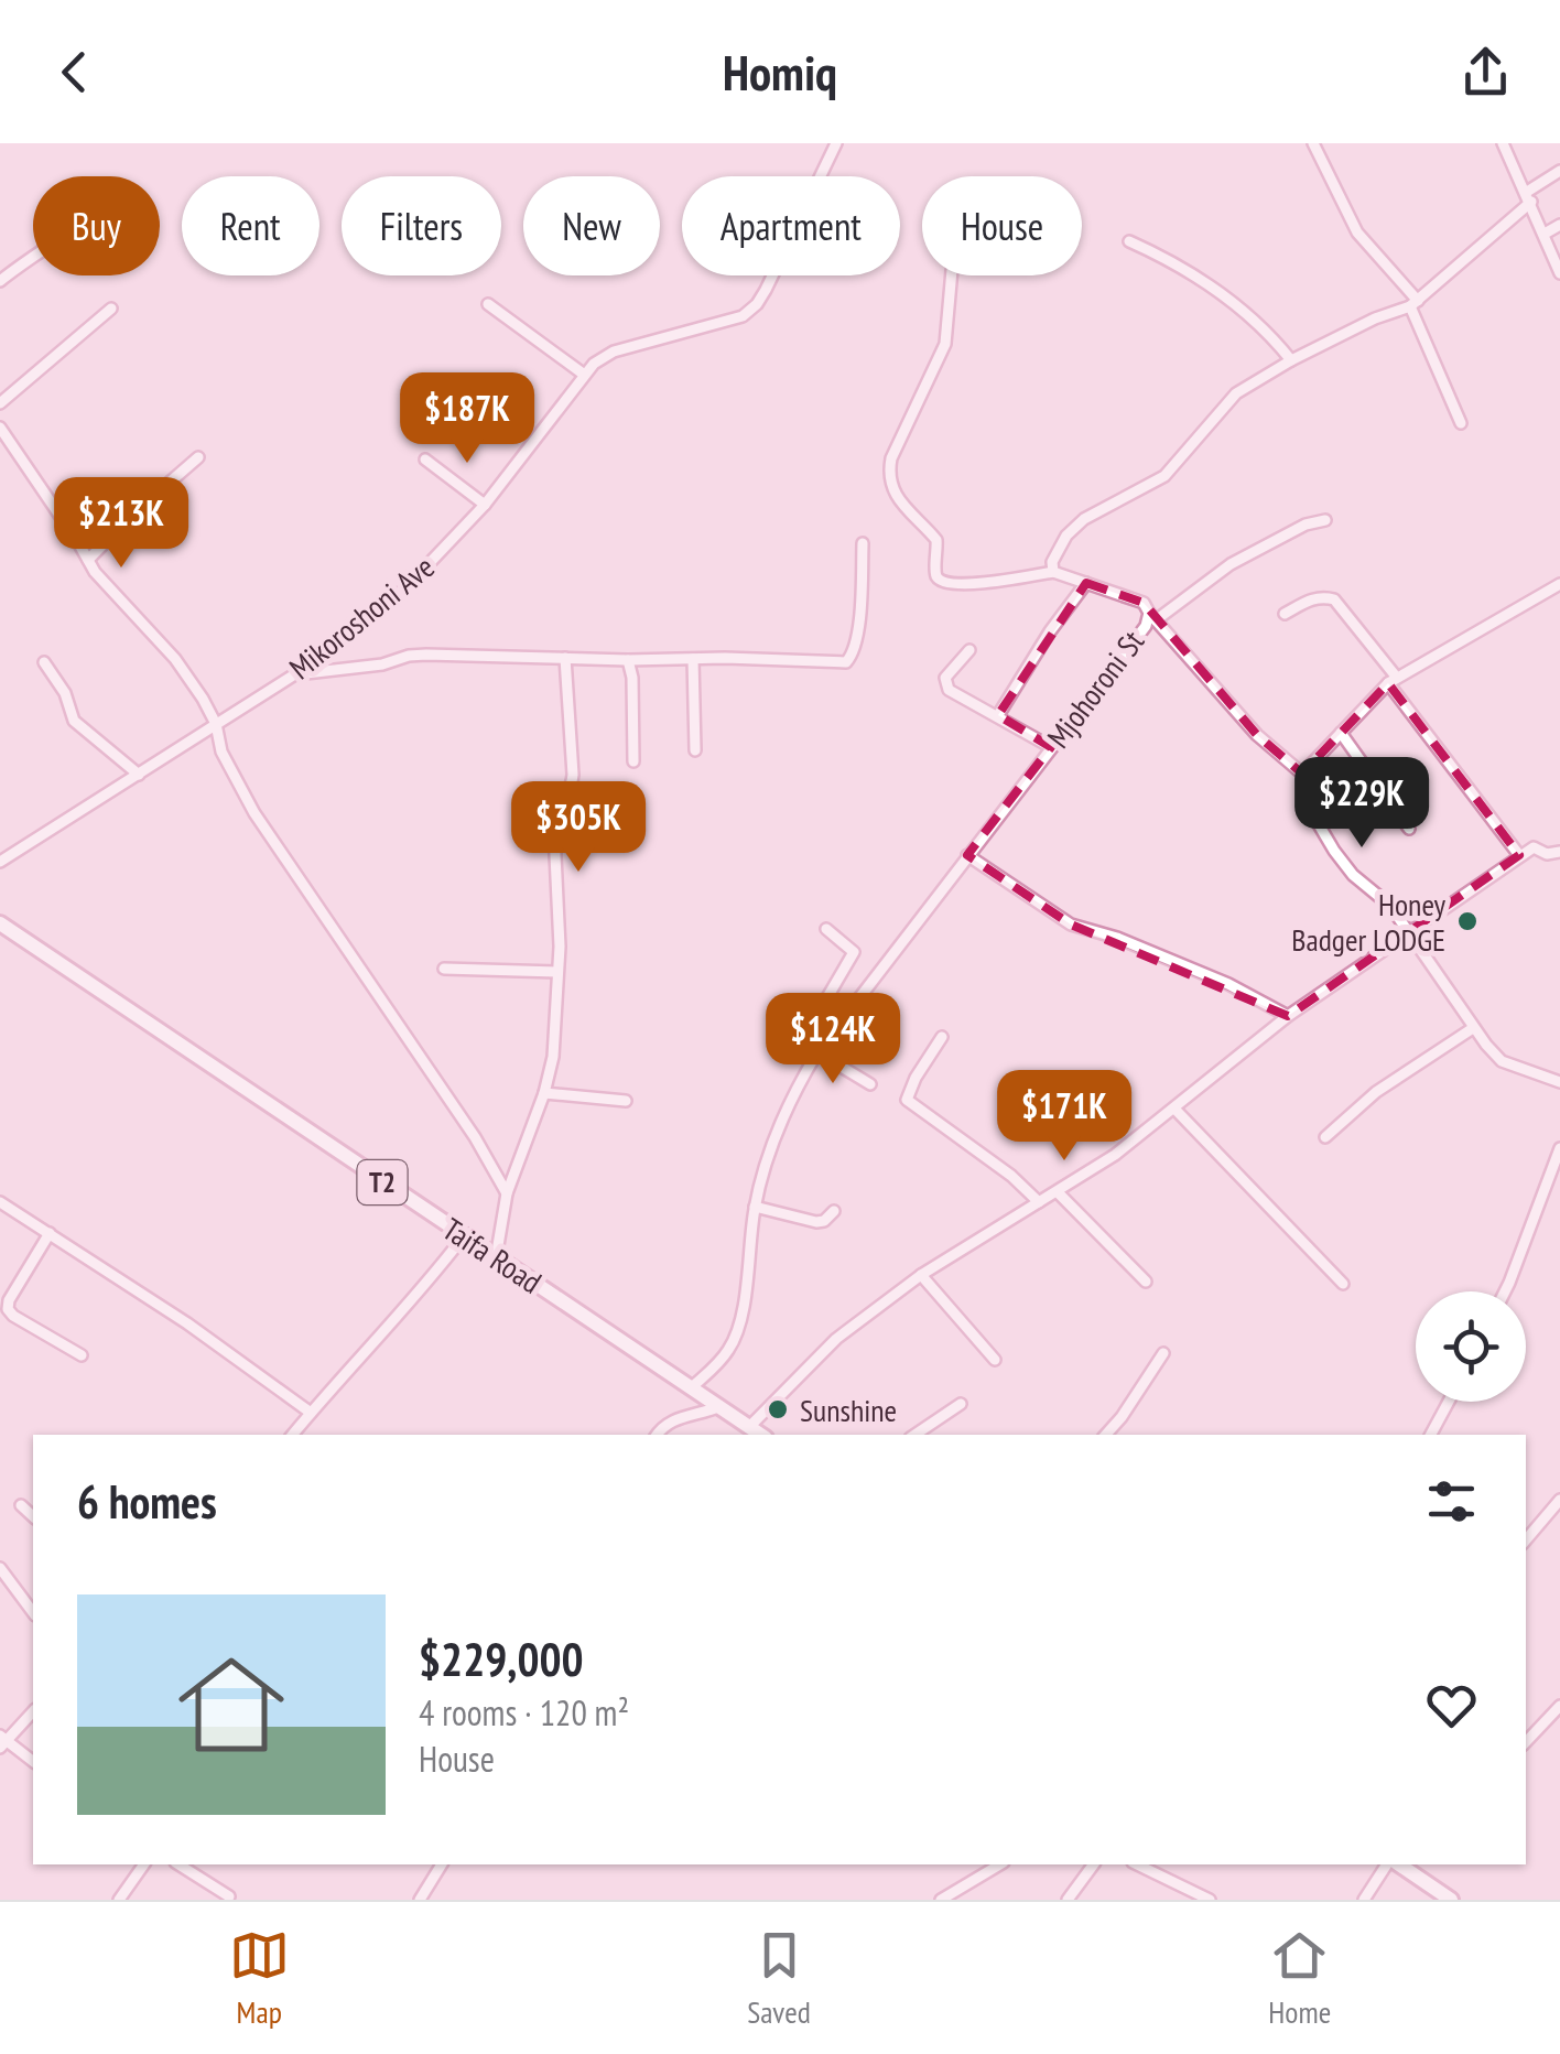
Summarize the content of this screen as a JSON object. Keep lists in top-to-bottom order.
{
  "streets": {
    "highway": ["T2", "Taifa Road"],
    "street": ["Mikoroshoni Ave", "Mjohoroni St"]
  },
  "crossings": [
    ["Mjohoroni St", "Taifa Road"]
  ],
  "places": ["Honey Badger LODGE", "Sunshine"],
  "page": {
    "header": "Homiq",
    "chip": [
      "Buy",
      "Rent",
      "Filters",
      "New",
      "Apartment",
      "House"
    ],
    "price": [
      "$187K",
      "$213K",
      "$229K",
      "$305K",
      "$124K",
      "$171K"
    ],
    "heading": "6 homes",
    "list": [
      {
        "name": "$229,000",
        "note": "4 rooms · 120 m² · House"
      }
    ],
    "tabs": ["Map", "Saved", "Home"]
  }
}
